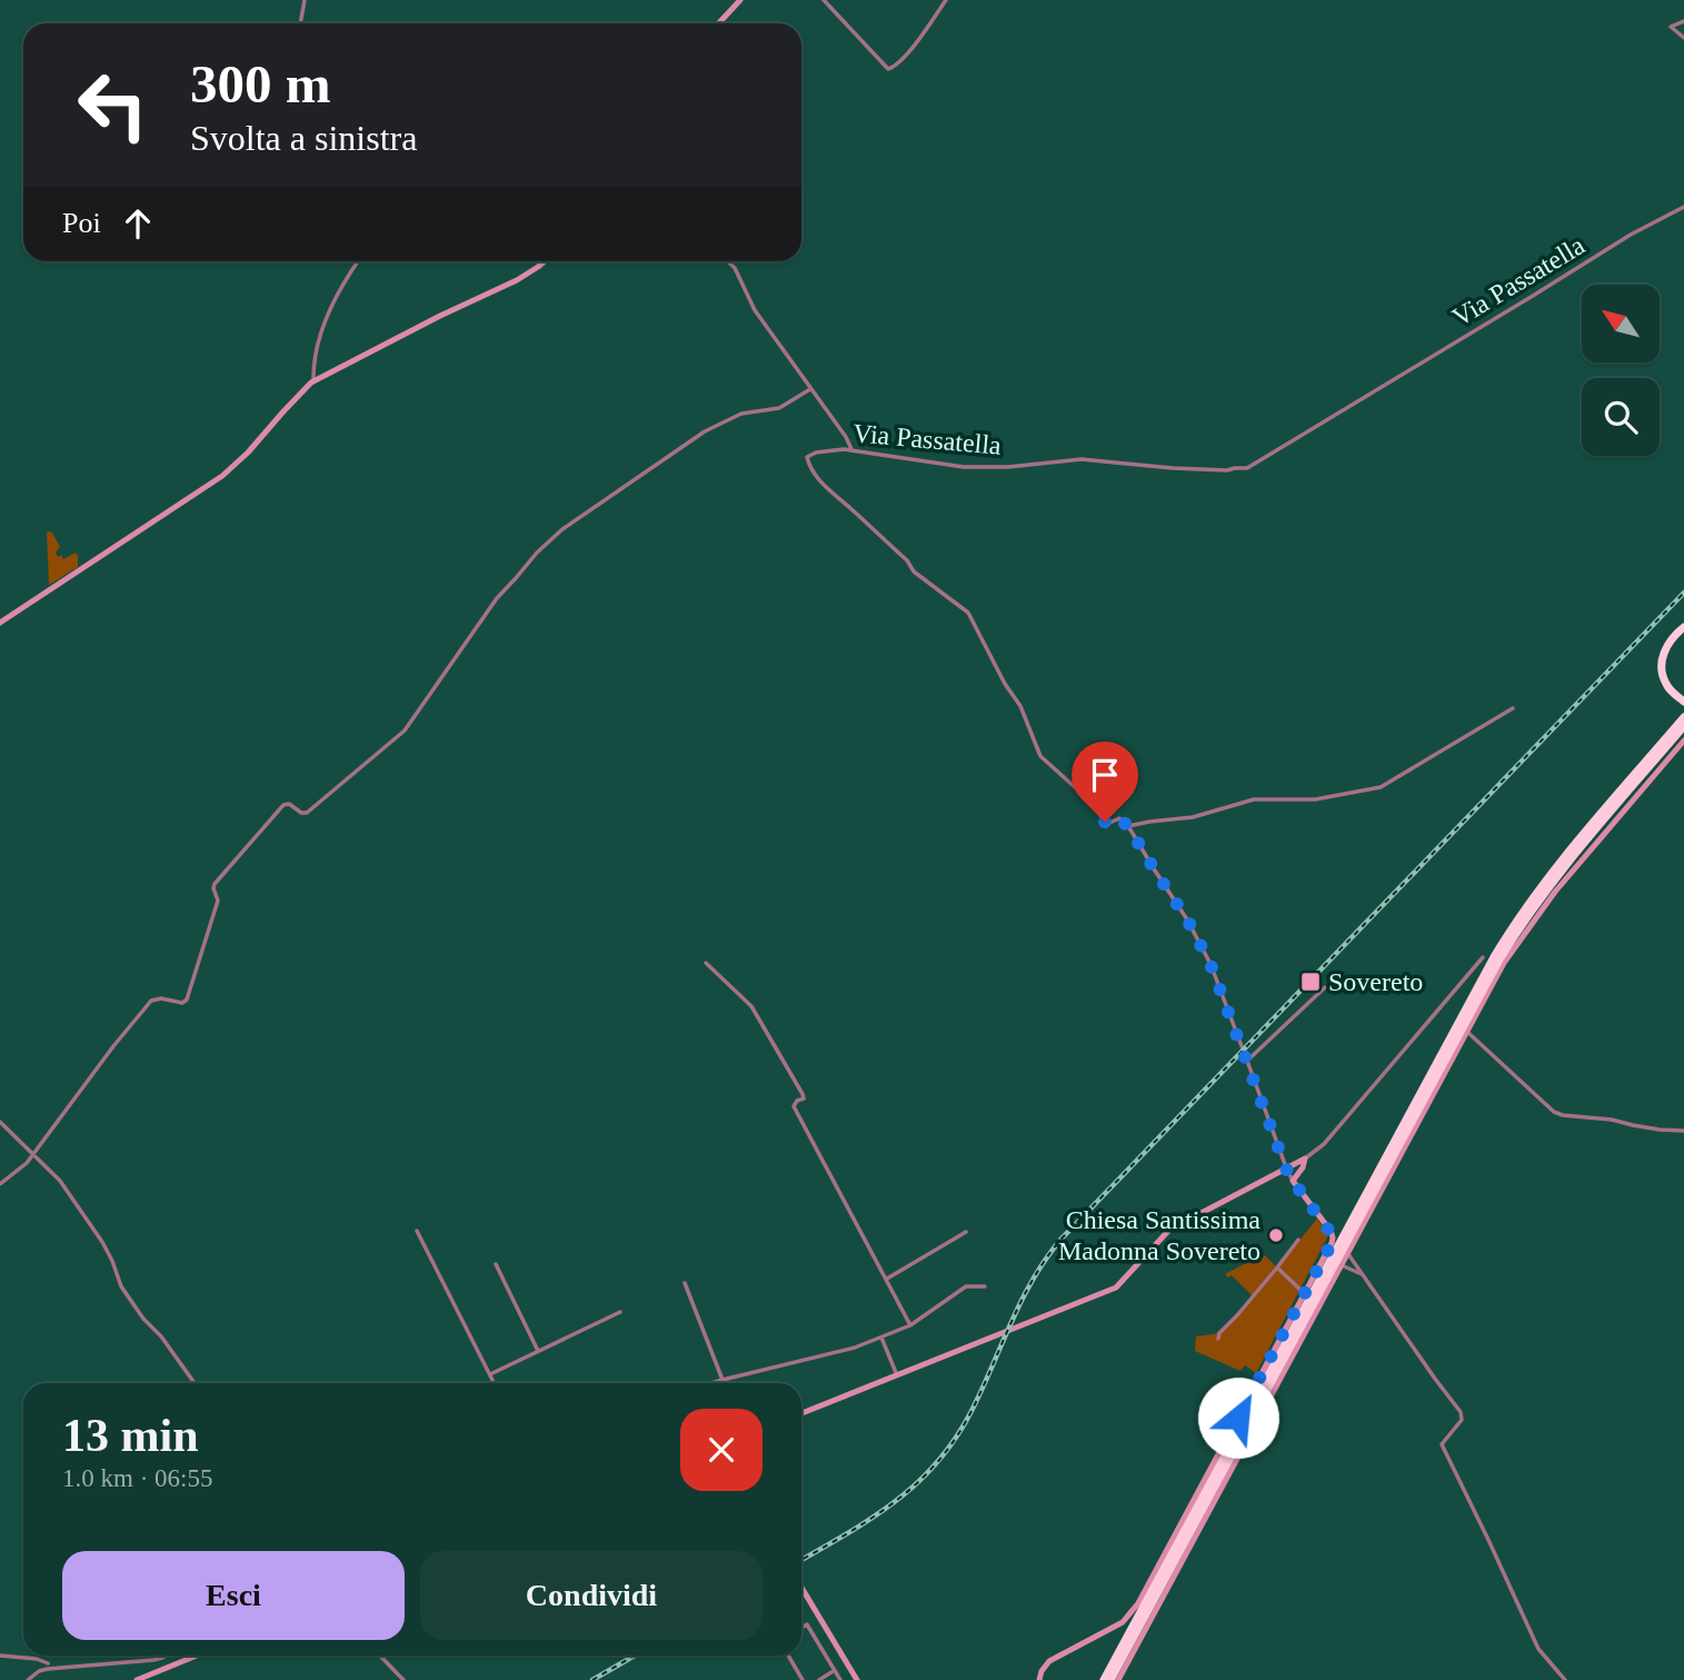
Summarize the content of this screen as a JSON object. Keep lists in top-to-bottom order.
{
  "streets": {
    "street": ["Via Passatella"]
  },
  "places": {
    "transit": ["Sovereto"],
    "other": ["Chiesa Santissima Madonna Sovereto"]
  },
  "north": "top left",
  "page": {
    "turn": ["300 m", "Svolta a sinistra"],
    "then": "Poi",
    "heading": ["13 min", "1.0 km · 06:55"],
    "buttons": ["Esci", "Condividi"]
  }
}
